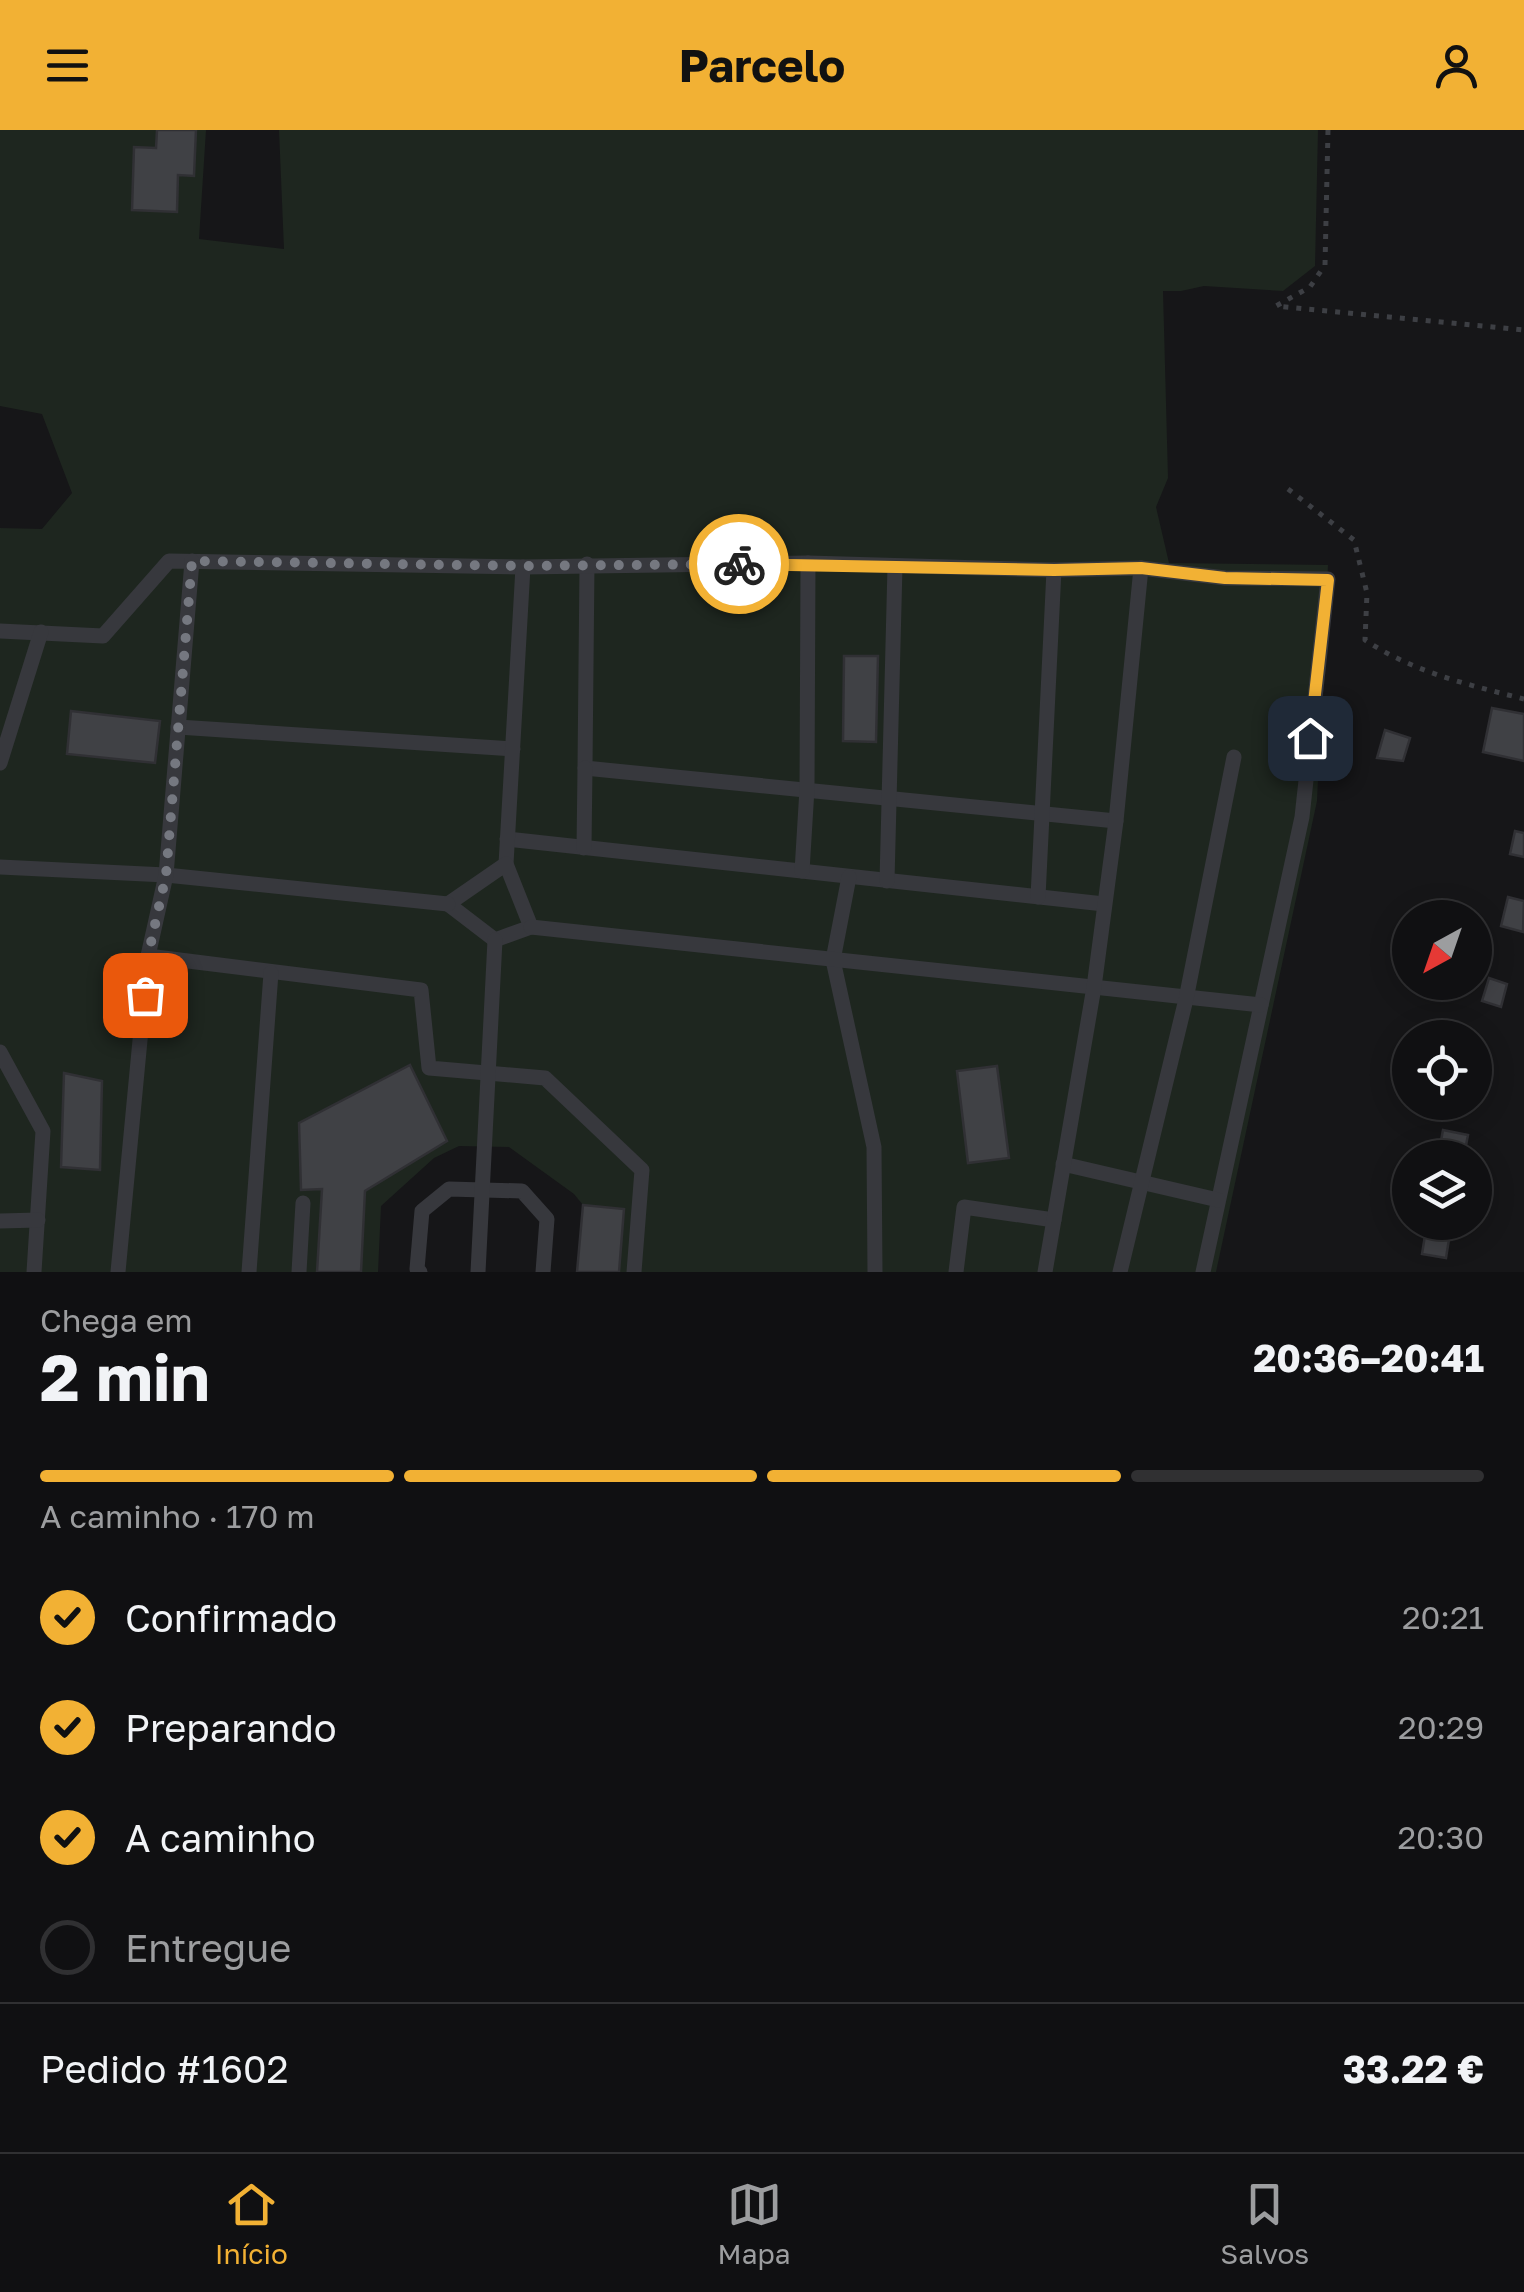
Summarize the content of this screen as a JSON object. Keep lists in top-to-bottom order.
{
  "north": "bottom left",
  "page": {
    "header": "Parcelo",
    "heading": ["2 min", "Chega em", "20:36–20:41"],
    "panel": ["Pedido #1602", "33.22 €"],
    "bar": "A caminho · 170 m",
    "list": [
      ["Confirmado", "20:21"],
      ["Preparando", "20:29"],
      ["A caminho", "20:30"],
      "Entregue"
    ],
    "tabs": ["Início", "Mapa", "Salvos"]
  }
}
